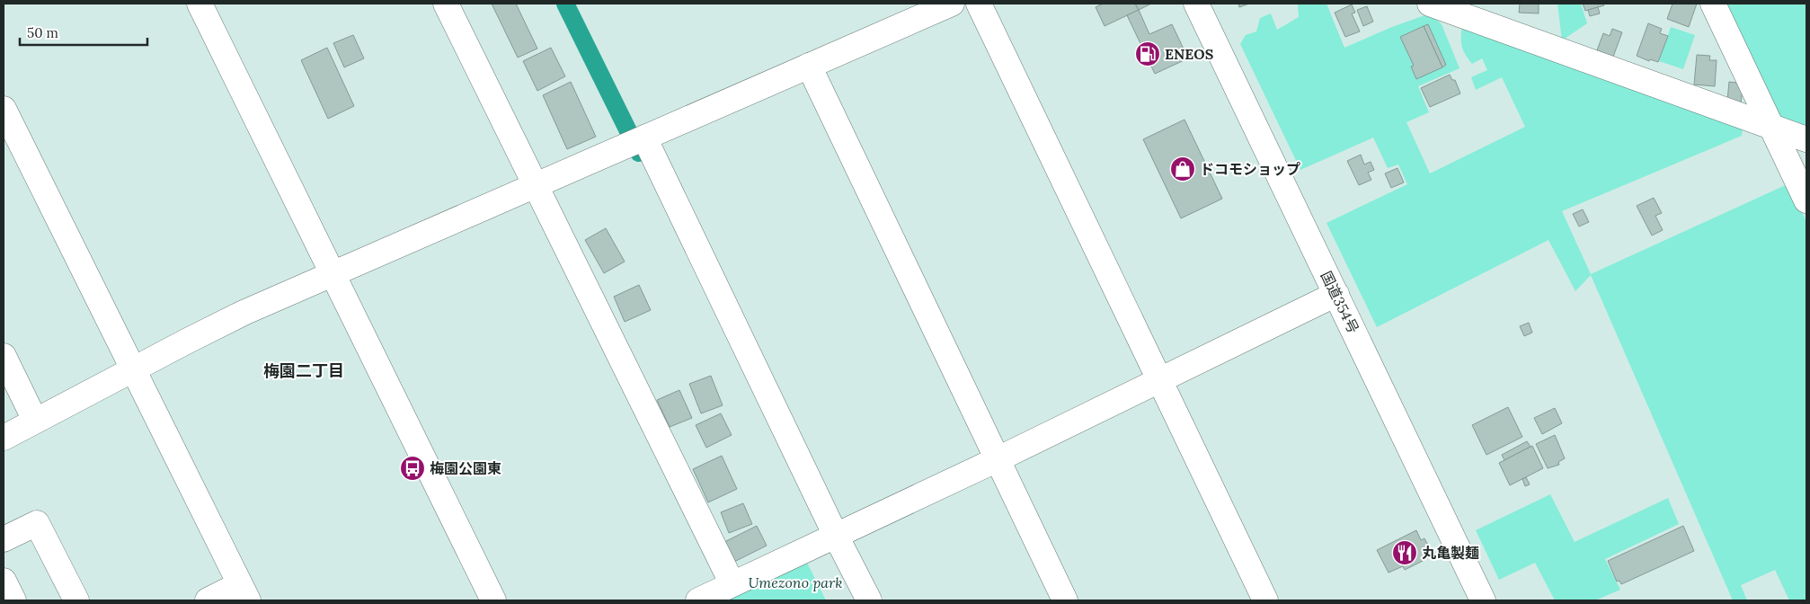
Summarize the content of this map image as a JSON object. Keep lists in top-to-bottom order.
{
  "streets": {
    "main road": ["国道354号"]
  },
  "districts": ["梅園二丁目"],
  "parks": ["Umezono park"],
  "places": {
    "fuel station": ["ENEOS"],
    "shop": ["ドコモショップ"],
    "bus stop": ["梅園公園東"],
    "restaurant": ["丸亀製麺"]
  },
  "scale_bar": "50 m"
}
